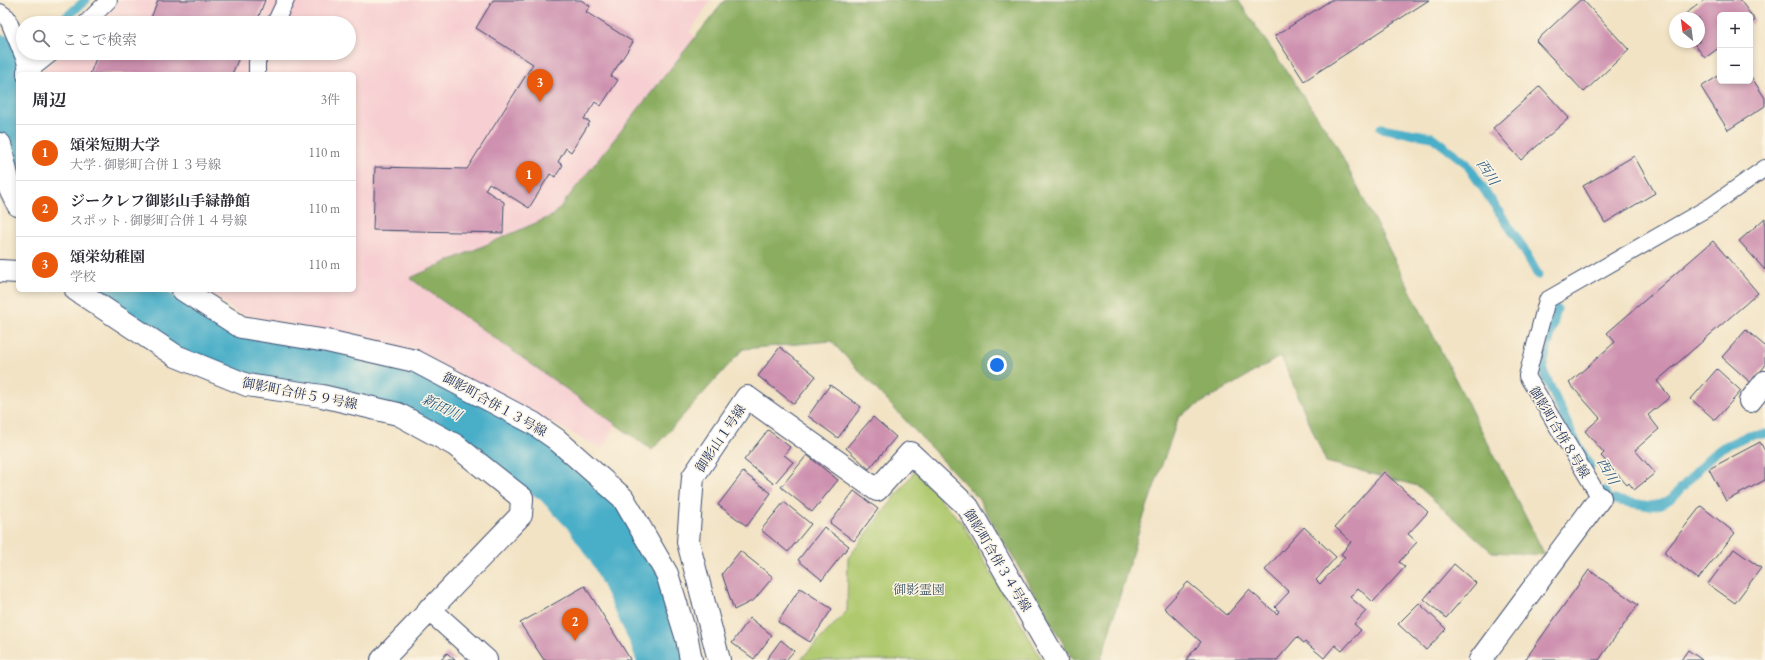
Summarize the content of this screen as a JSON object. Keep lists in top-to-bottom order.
{
  "streets": {
    "street": [
      "御影町合併５９号線",
      "御影町合併１３号線",
      "御影町合併８号線",
      "御影山１号線",
      "御影町合併３４号線"
    ]
  },
  "crossings": [
    ["御影山１号線", "御影町合併３４号線"]
  ],
  "water": ["西川", "新田川"],
  "parks": ["御影霊園"],
  "north": "top left",
  "page": {
    "map_buttons": ["+", "−"],
    "search": "ここで検索",
    "pins": ["3", "1", "2"],
    "heading": ["周辺", "3件"],
    "list": [
      {
        "mark": "1",
        "name": "頌栄短期大学",
        "note": "大学 · 御影町合併１３号線",
        "value": "110 m"
      },
      {
        "mark": "2",
        "name": "ジークレフ御影山手緑静館",
        "note": "スポット · 御影町合併１４号線",
        "value": "110 m"
      },
      {
        "mark": "3",
        "name": "頌栄幼稚園",
        "note": "学校",
        "value": "110 m"
      }
    ]
  }
}
